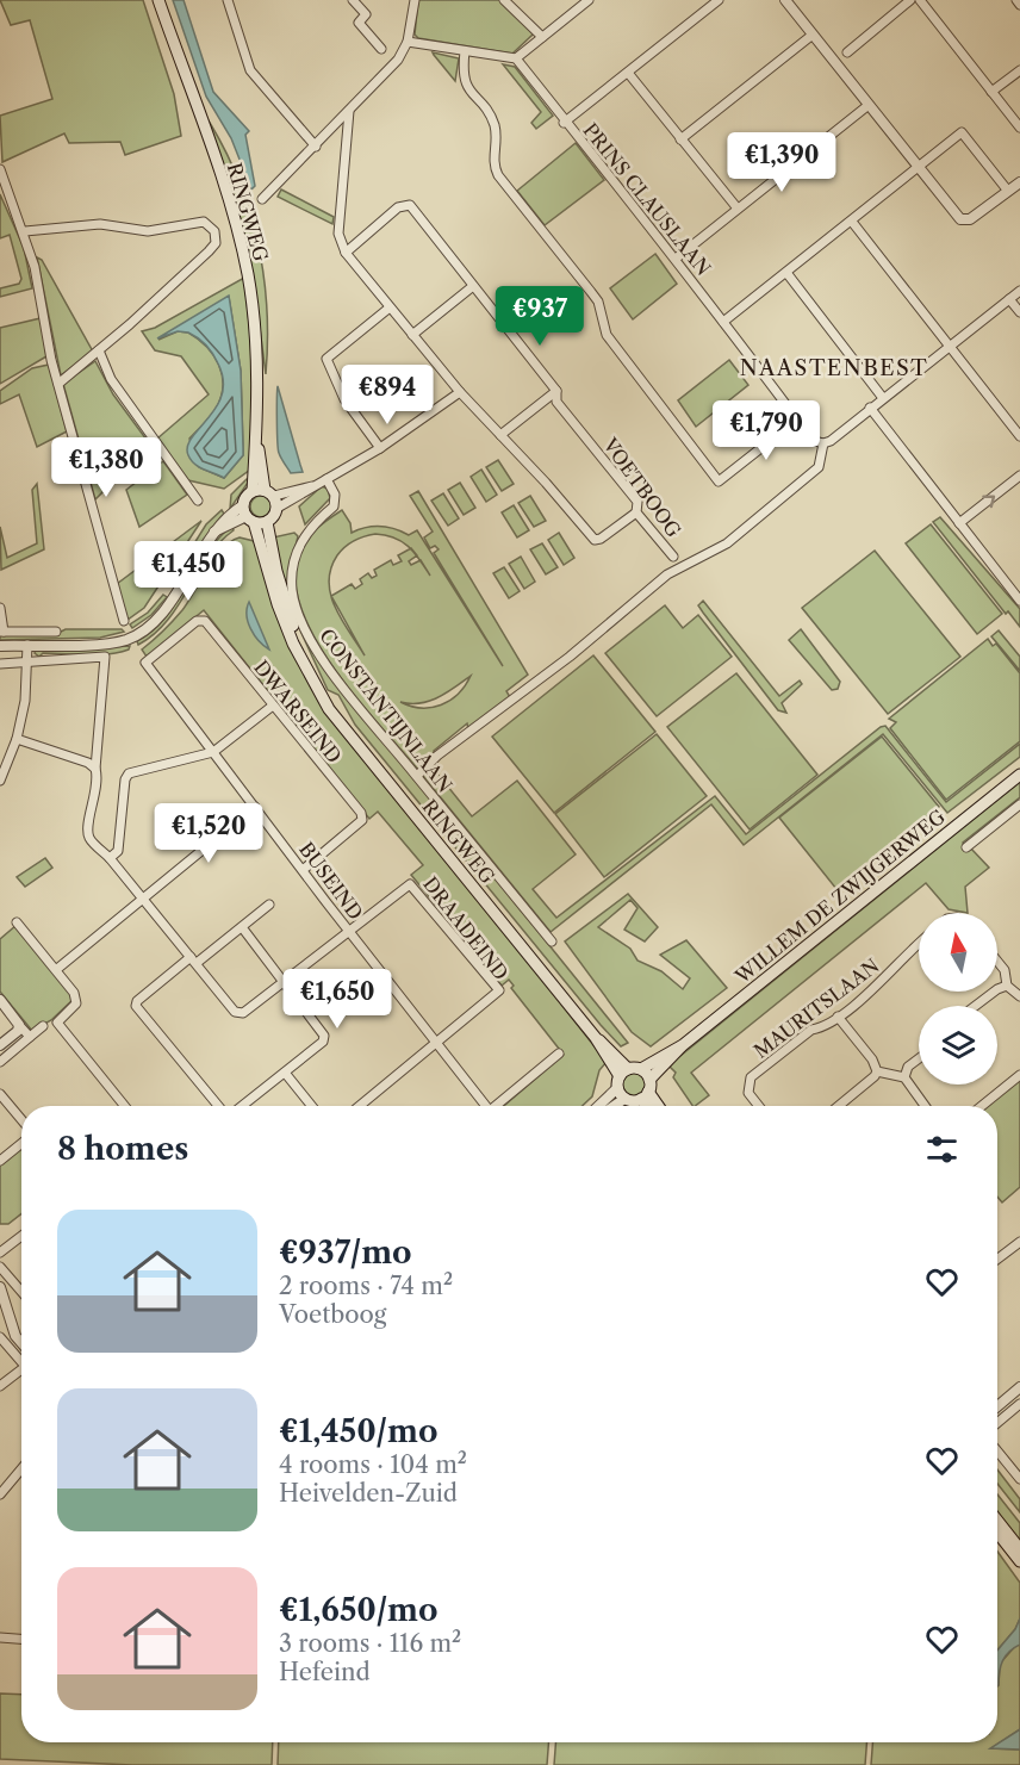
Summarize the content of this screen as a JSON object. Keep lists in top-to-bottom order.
{
  "streets": {
    "main road": ["RINGWEG", "WILLEM DE ZWIJGERWEG"],
    "street": [
      "PRINS CLAUSLAAN",
      "VOETBOOG",
      "CONSTANTIJNLAAN",
      "DWARSEIND",
      "BUSEIND",
      "DRAADEIND",
      "MAURITSLAAN"
    ]
  },
  "crossings": [
    ["DWARSEIND", "BUSEIND"],
    ["BUSEIND", "DRAADEIND"]
  ],
  "districts": ["NAASTENBEST"],
  "north": "top",
  "page": {
    "price": [
      "€1,390",
      "€937",
      "€894",
      "€1,790",
      "€1,380",
      "€1,450",
      "€1,520",
      "€1,650"
    ],
    "heading": "8 homes",
    "list": [
      {
        "name": "€937/mo",
        "note": "2 rooms · 74 m² · Voetboog"
      },
      {
        "name": "€1,450/mo",
        "note": "4 rooms · 104 m² · Heivelden-Zuid"
      },
      {
        "name": "€1,650/mo",
        "note": "3 rooms · 116 m² · Hefeind"
      }
    ]
  }
}
